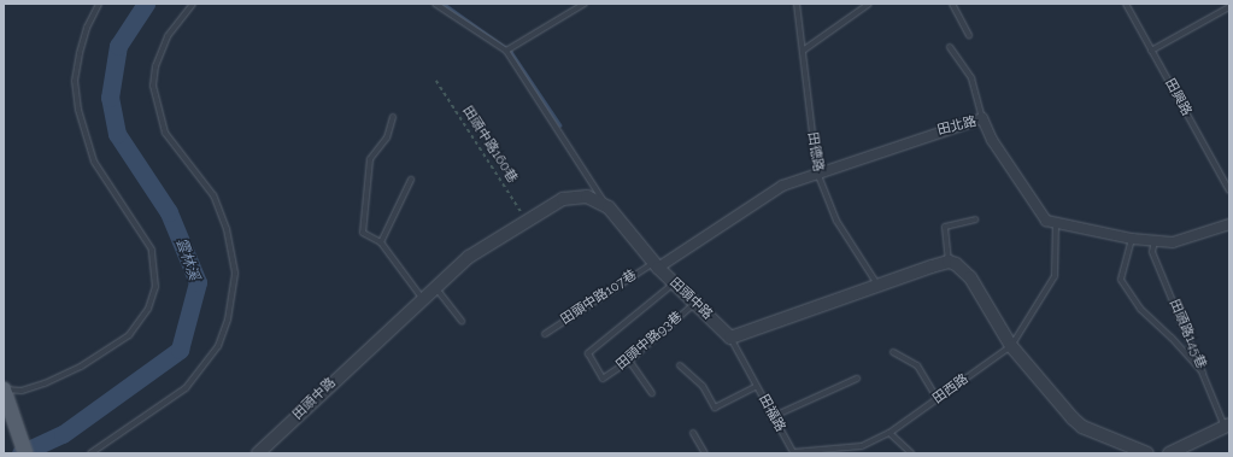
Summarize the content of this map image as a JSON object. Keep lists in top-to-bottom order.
{
  "streets": {
    "street": ["田北路", "田頭中路"],
    "lane": [
      "田興路",
      "田德路",
      "田頭中路107巷",
      "田頭路145巷",
      "田頭中路93巷",
      "田西路",
      "田福路"
    ],
    "path": ["田頭中路160巷"]
  },
  "crossings": [
    ["田北路", "田德路"],
    ["田北路", "田頭中路107巷"],
    ["田北路", "田頭中路"],
    ["田北路", "田頭路145巷"],
    ["田頭中路160巷", "田頭中路"],
    ["田頭中路107巷", "田頭中路"],
    ["田頭中路", "田頭中路93巷"],
    ["田頭中路", "田福路"],
    ["田西路", "田福路"]
  ],
  "water": ["雲林溪"]
}
